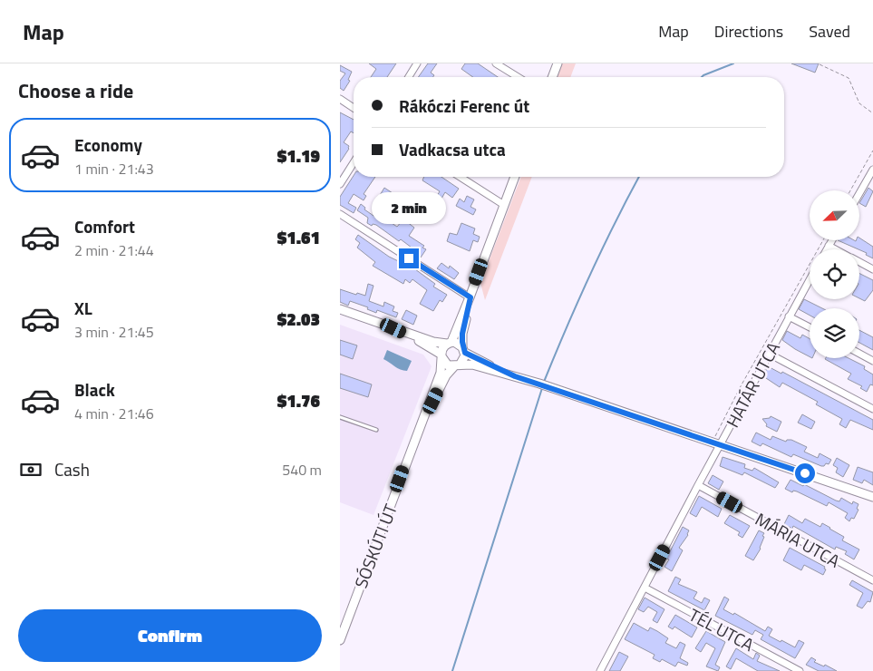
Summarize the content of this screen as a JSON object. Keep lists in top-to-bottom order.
{
  "streets": {
    "main road": ["SÓSKÚTI ÚT"],
    "street": ["HATÁR UTCA", "MÁRIA UTCA", "TÉL UTCA"]
  },
  "crossings": [
    ["HATÁR UTCA", "MÁRIA UTCA"],
    ["HATÁR UTCA", "TÉL UTCA"]
  ],
  "north": "bottom left",
  "page": {
    "header": "Map",
    "nav": ["Map", "Directions", "Saved"],
    "heading": "Choose a ride",
    "banner": ["Rákóczi Ferenc út", "Vadkacsa utca"],
    "list": [
      {
        "name": "Economy",
        "note": "1 min · 21:43",
        "value": "$1.19"
      },
      {
        "name": "Comfort",
        "note": "2 min · 21:44",
        "value": "$1.61"
      },
      {
        "name": "XL",
        "note": "3 min · 21:45",
        "value": "$2.03"
      },
      {
        "name": "Black",
        "note": "4 min · 21:46",
        "value": "$1.76"
      }
    ],
    "bubble": "2 min",
    "pay": ["Cash", "540 m"],
    "buttons": "Confirm"
  }
}
